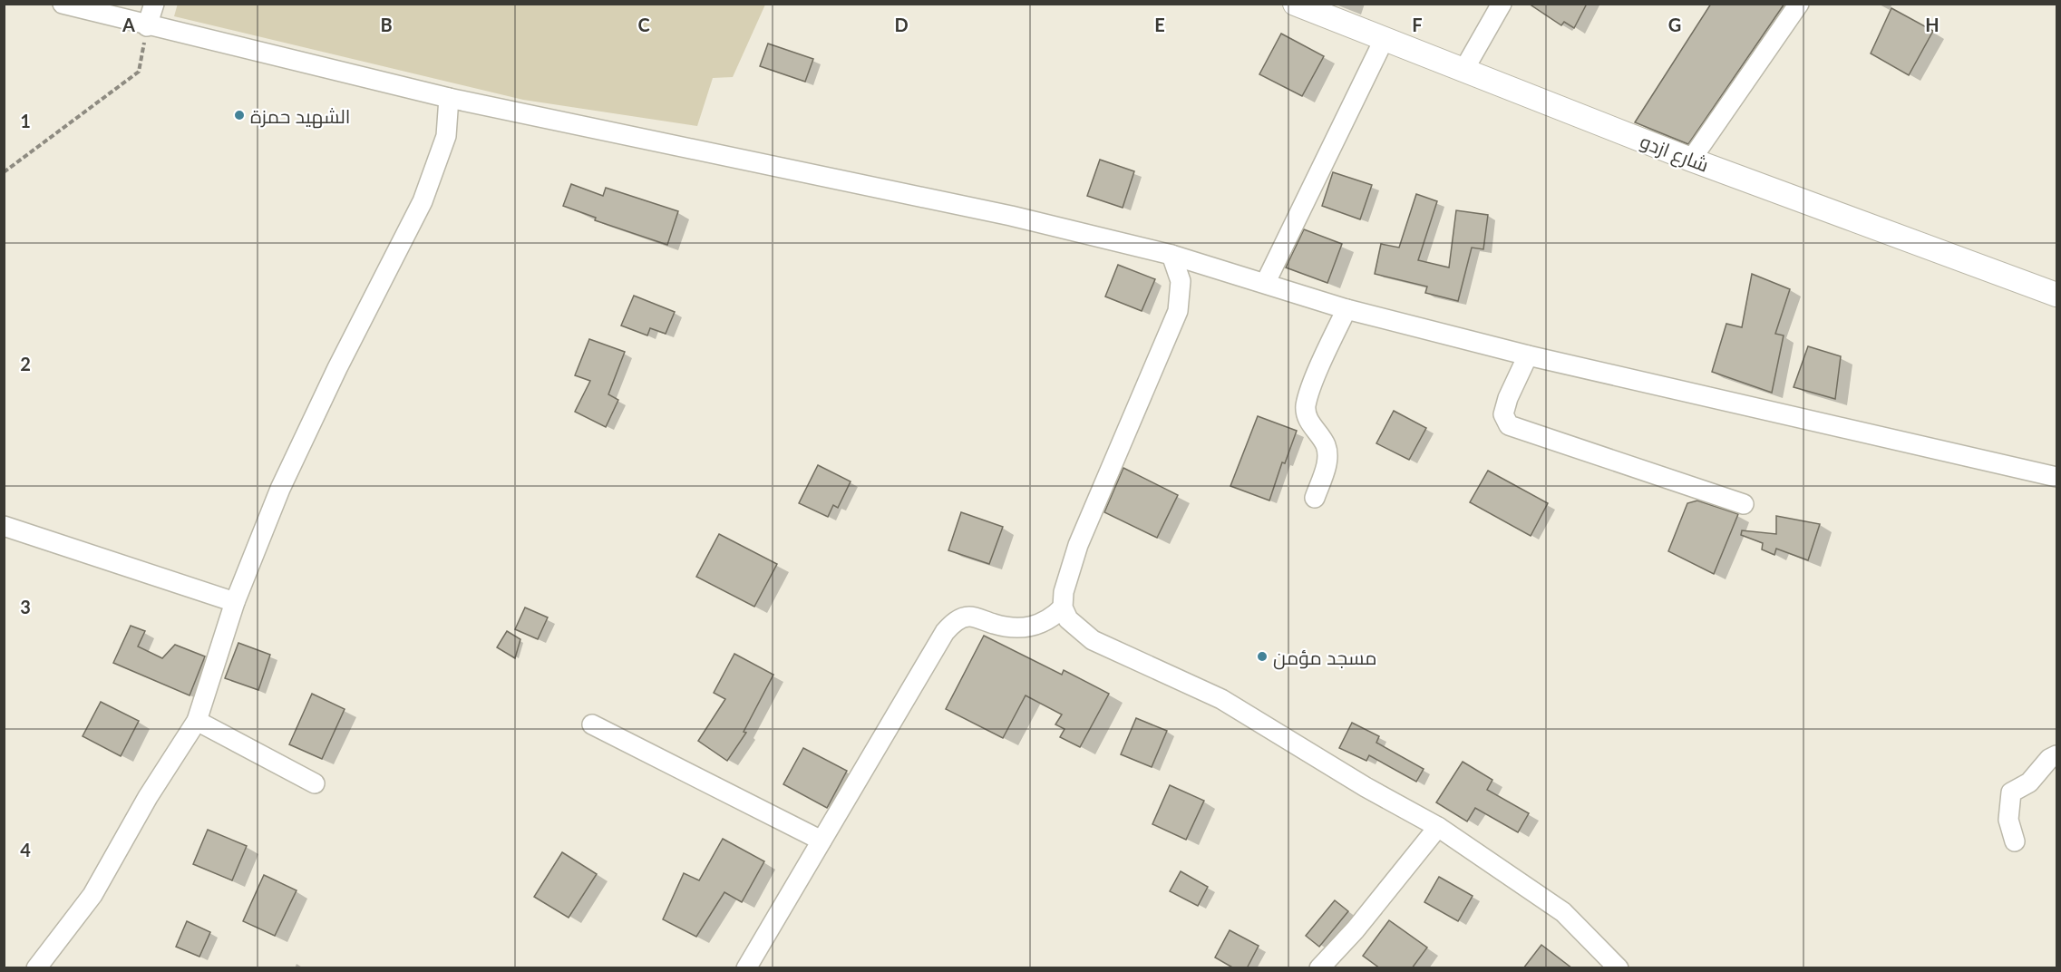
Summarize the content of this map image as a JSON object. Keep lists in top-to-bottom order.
{
  "streets": {
    "street": ["شارع ازدو"]
  },
  "places": ["الشهيد حمزة", "مسجد مؤمن"],
  "grid": {
    "columns": [
      "A",
      "B",
      "C",
      "D",
      "E",
      "F",
      "G",
      "H"
    ],
    "rows": [
      "1",
      "2",
      "3",
      "4"
    ]
  }
}
